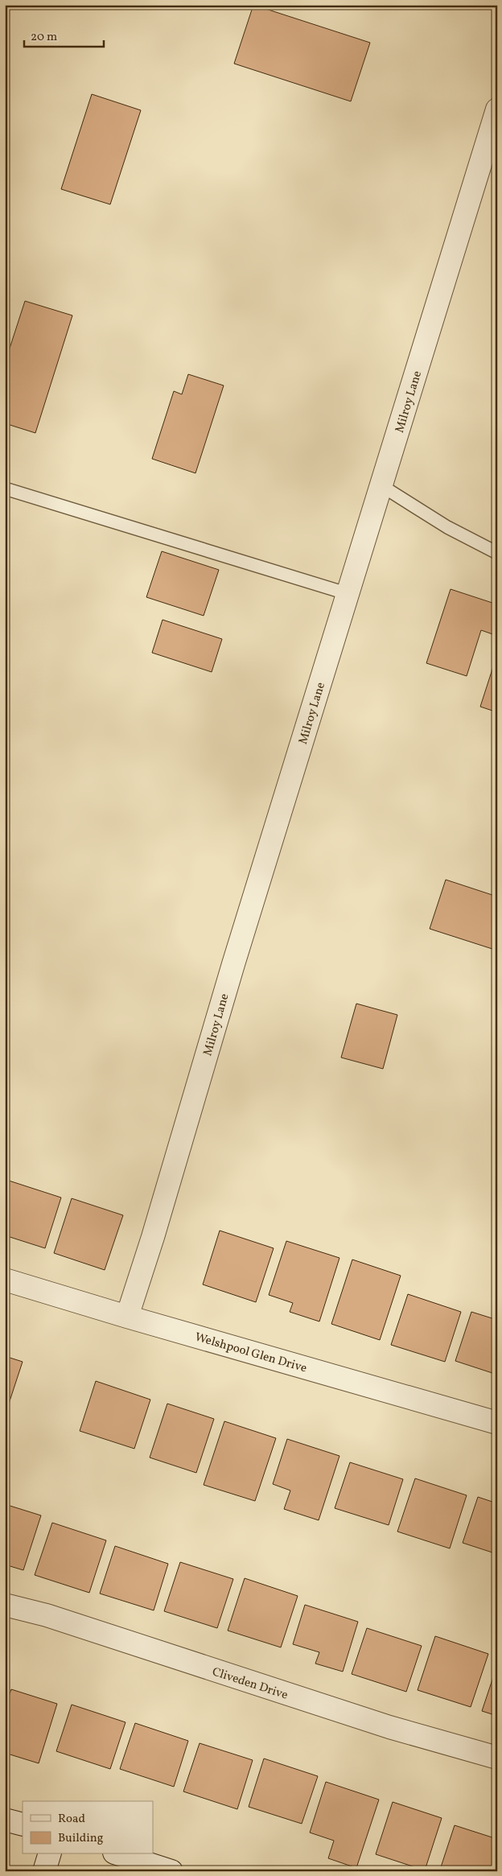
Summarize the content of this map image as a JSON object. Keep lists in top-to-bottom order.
{
  "streets": {
    "street": ["Milroy Lane", "Welshpool Glen Drive", "Cliveden Drive"]
  },
  "crossings": [
    ["Milroy Lane", "Welshpool Glen Drive"]
  ],
  "legend": ["Road", "Building"],
  "scale_bar": "20 m"
}
